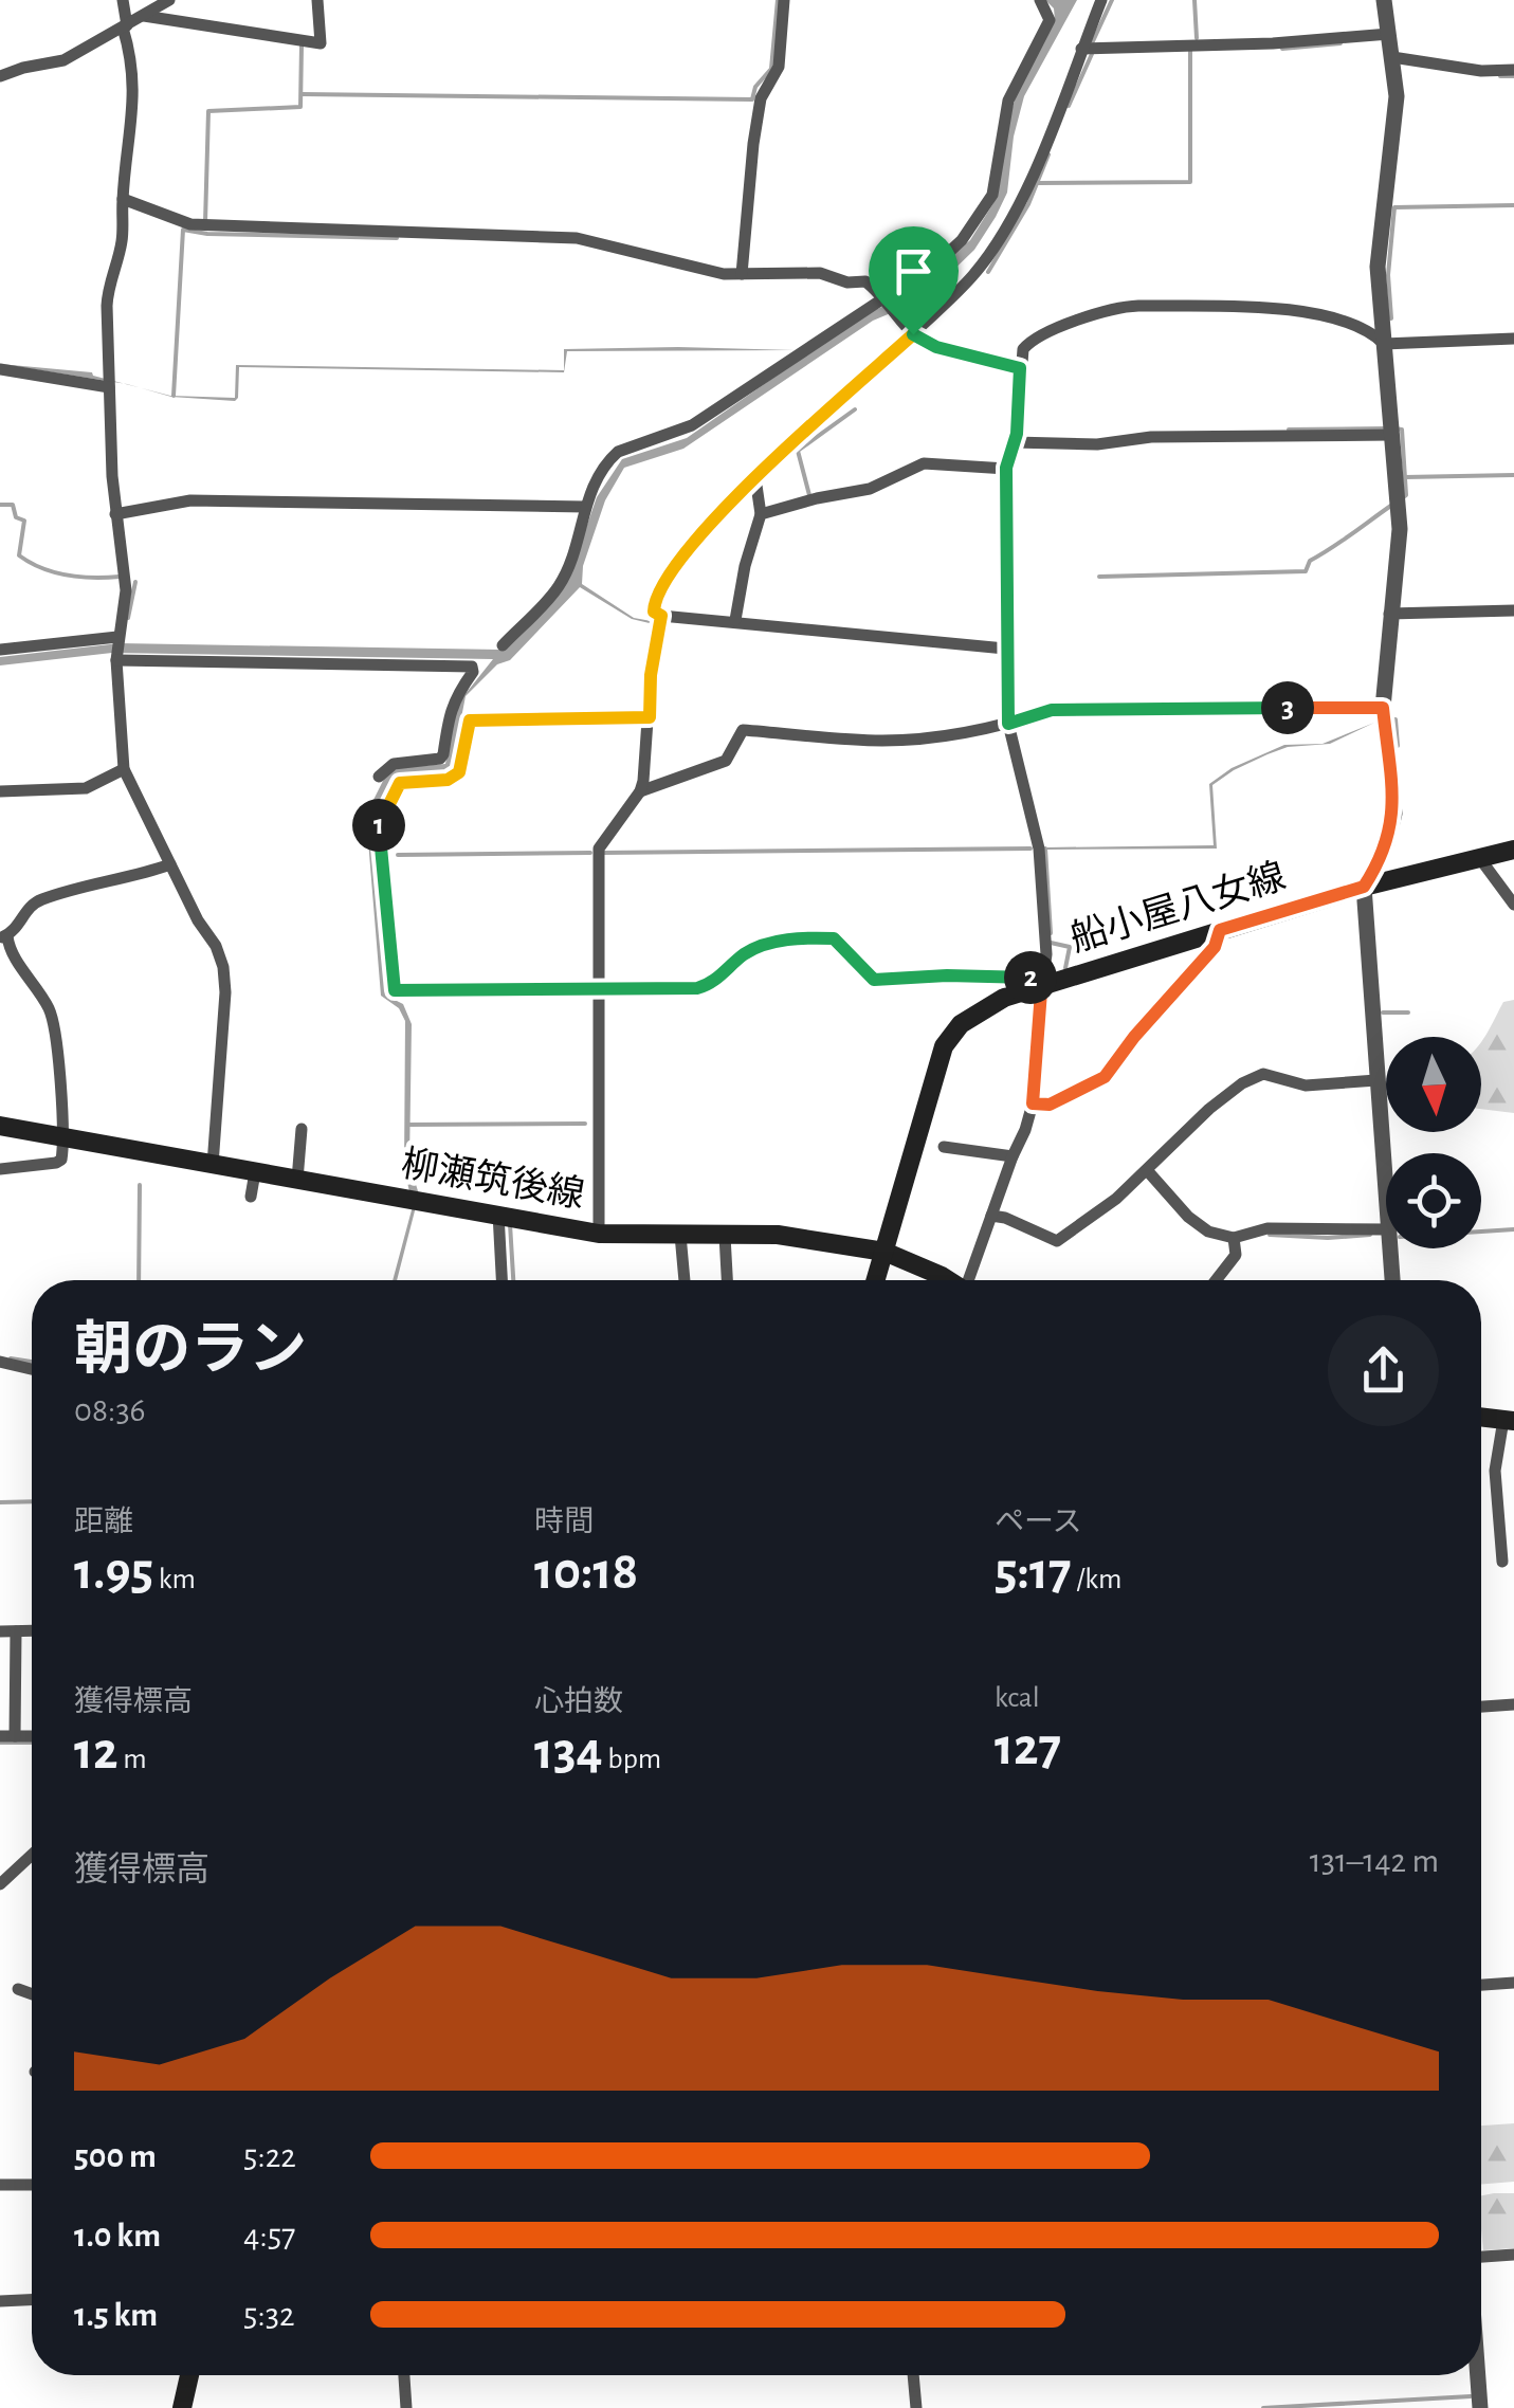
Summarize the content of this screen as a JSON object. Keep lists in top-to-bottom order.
{
  "streets": {
    "main road": ["船小屋八女線", "柳瀬筑後線"]
  },
  "crossings": [
    ["船小屋八女線", "柳瀬筑後線"]
  ],
  "north": "bottom",
  "page": {
    "pins": ["3", "1", "2"],
    "heading": ["朝のラン", "08:36"],
    "stats": [
      ["距離", "1.95 km"],
      ["時間", "10:18"],
      ["ペース", "5:17 /km"],
      ["獲得標高", "12 m"],
      ["心拍数", "134 bpm"],
      ["kcal", "127"]
    ],
    "chart": ["獲得標高", "131–142 m"],
    "list": [
      {
        "name": "500 m",
        "note": "5:22"
      },
      {
        "name": "1.0 km",
        "note": "4:57"
      },
      {
        "name": "1.5 km",
        "note": "5:32"
      }
    ]
  }
}
